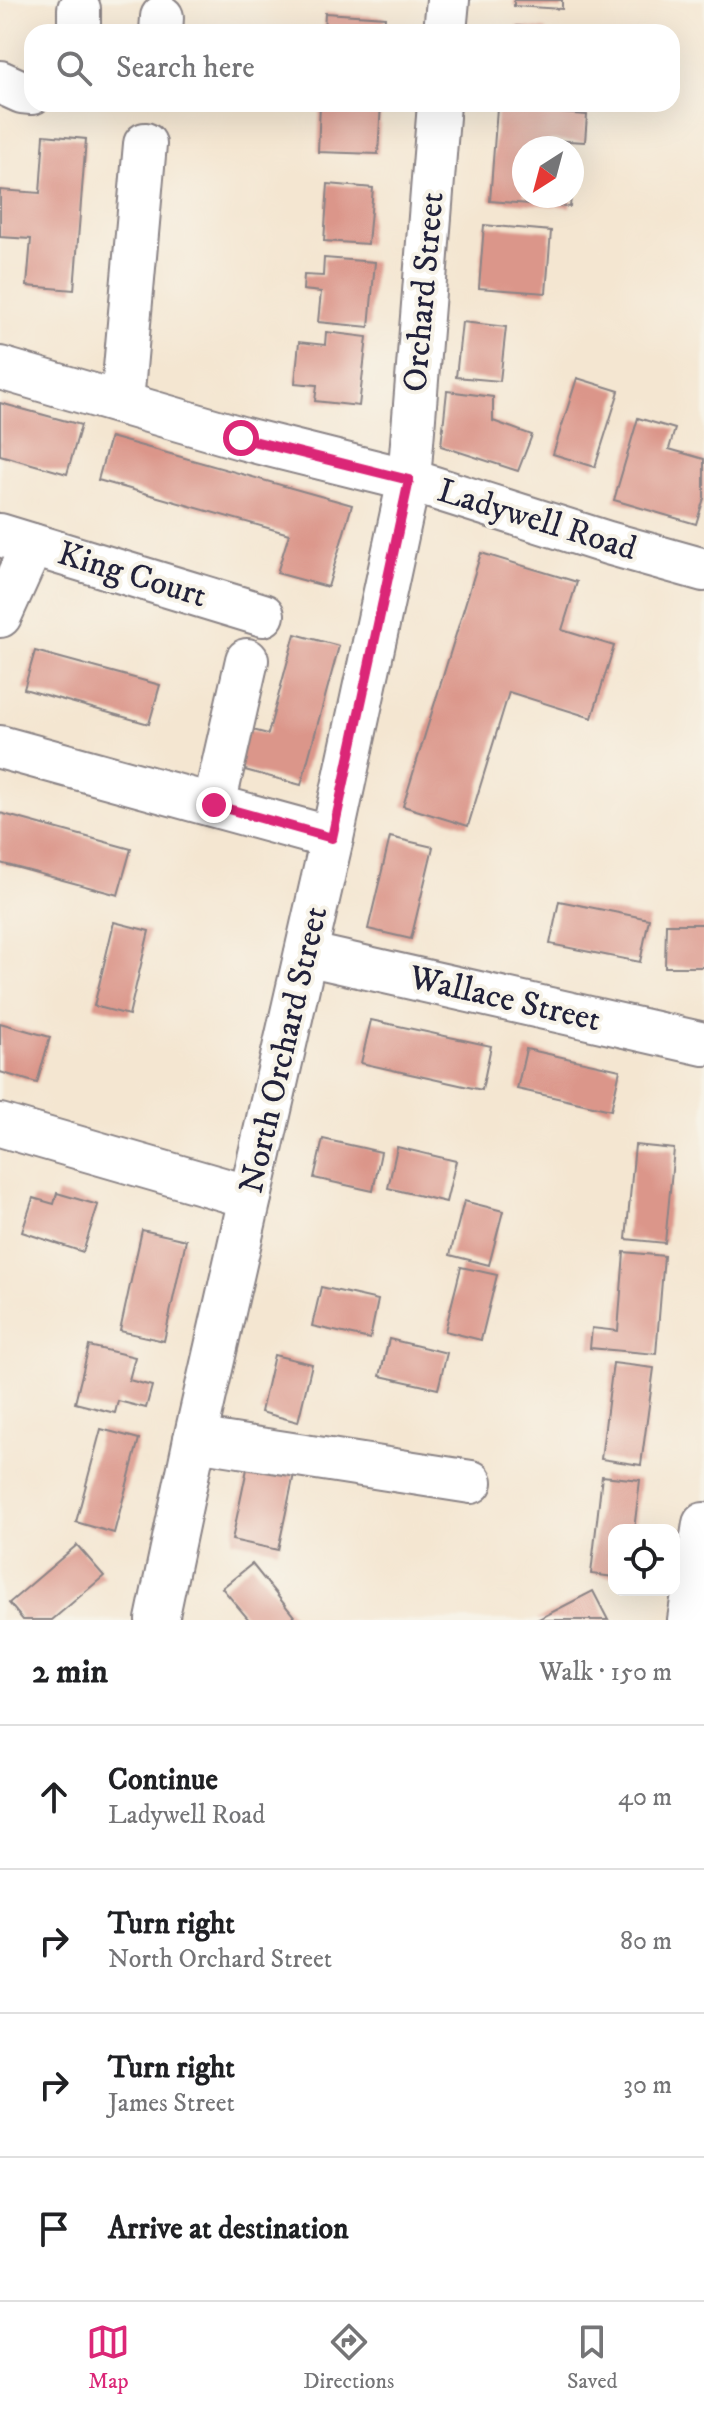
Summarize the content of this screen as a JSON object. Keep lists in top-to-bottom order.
{
  "streets": {
    "street": [
      "Orchard Street",
      "Ladywell Road",
      "King Court",
      "Wallace Street",
      "North Orchard Street"
    ]
  },
  "crossings": [
    ["Orchard Street", "Ladywell Road"],
    ["Orchard Street", "North Orchard Street"],
    ["Ladywell Road", "North Orchard Street"],
    ["Wallace Street", "North Orchard Street"]
  ],
  "north": "bottom left",
  "page": {
    "search": "Search here",
    "heading": ["2 min", "Walk · 150 m"],
    "list": [
      ["Continue", "Ladywell Road", "40 m"],
      ["Turn right", "North Orchard Street", "80 m"],
      ["Turn right", "James Street", "30 m"],
      "Arrive at destination"
    ],
    "nav": ["Map", "Directions", "Saved"]
  }
}
